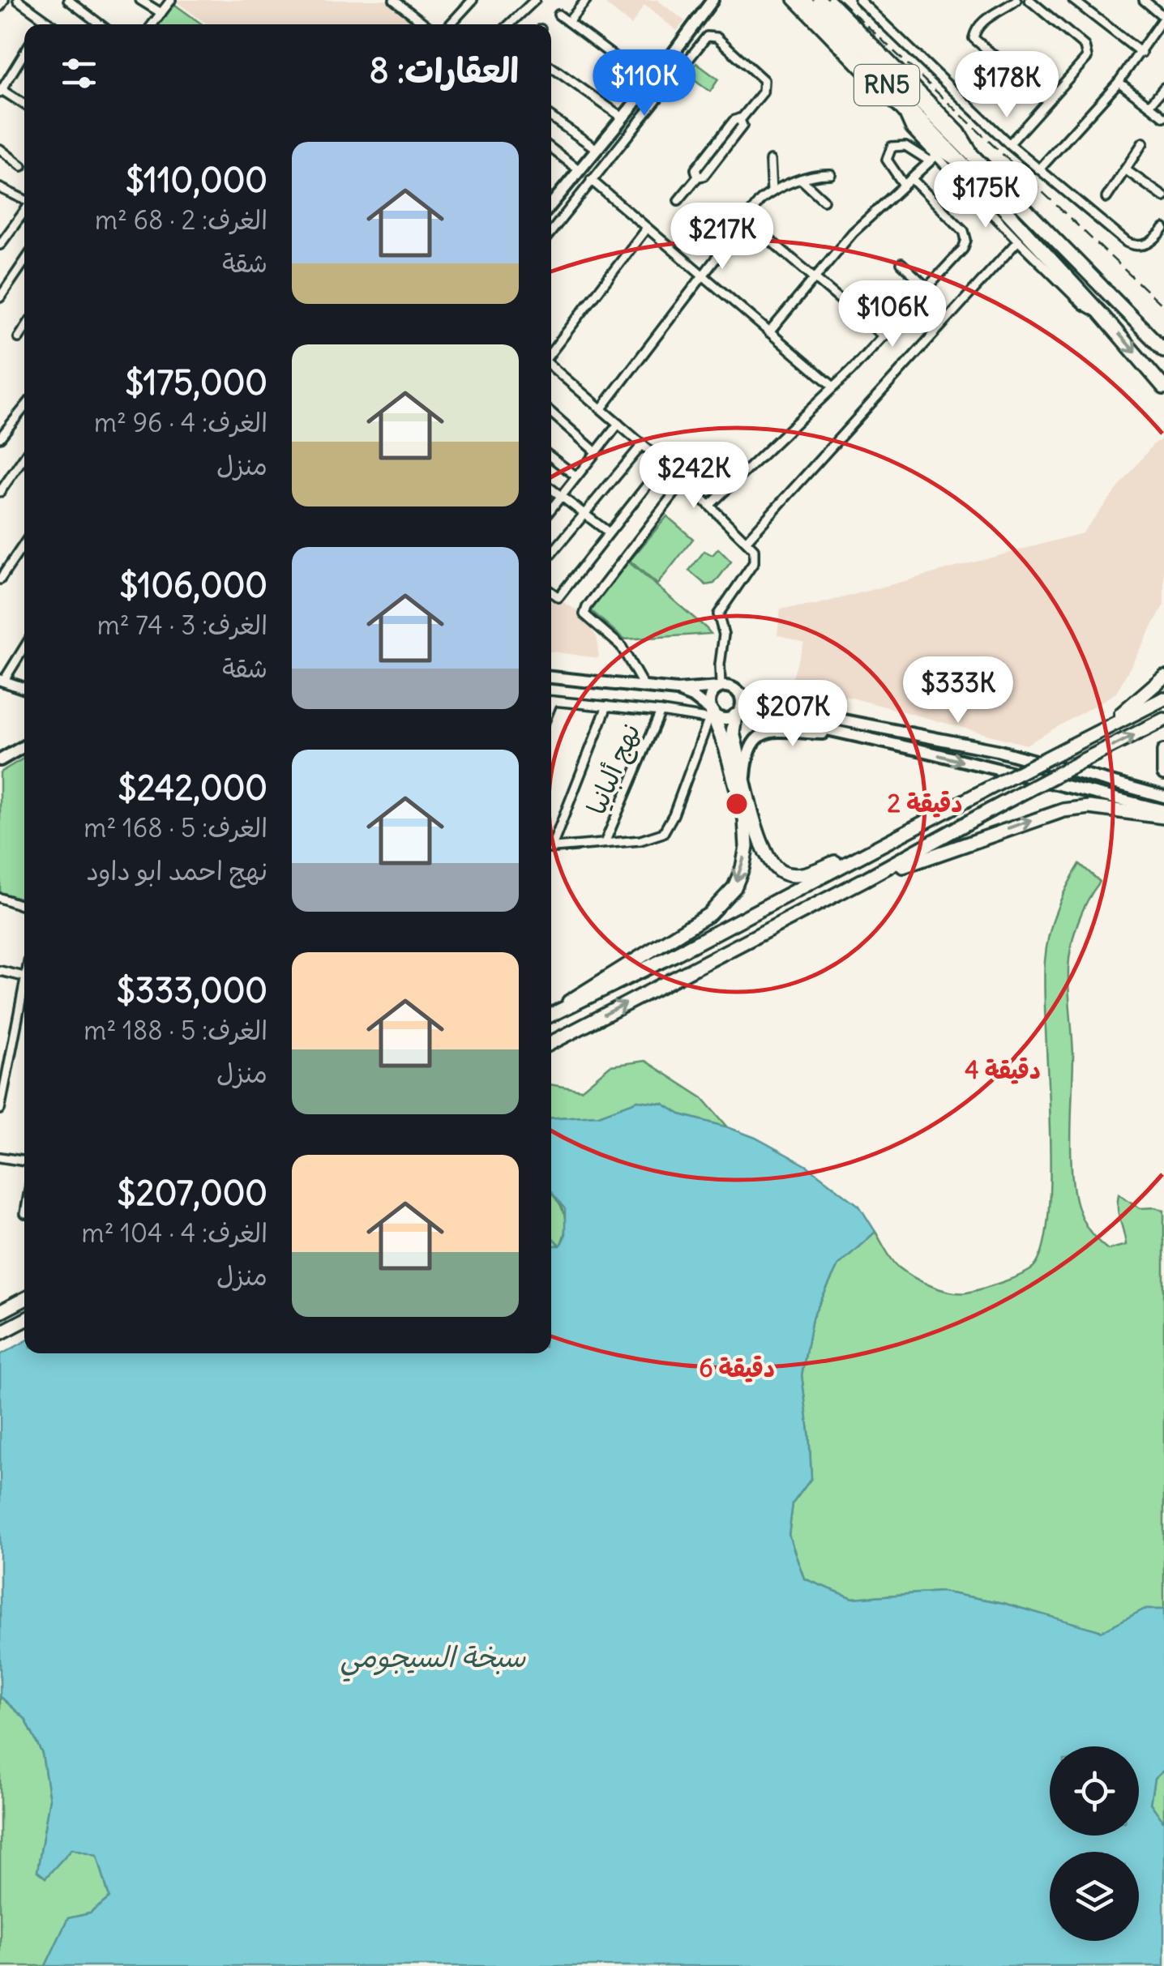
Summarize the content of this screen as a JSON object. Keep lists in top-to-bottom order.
{
  "streets": {
    "highway": ["RN5"],
    "street": ["نهج ألبانيا"]
  },
  "water": ["سبخة السيجومي"],
  "page": {
    "heading": "العقارات: 8",
    "price": [
      "$110K",
      "$178K",
      "$175K",
      "$217K",
      "$106K",
      "$242K",
      "$333K",
      "$207K"
    ],
    "list": [
      {
        "name": "$110,000",
        "note": "الغرف: 2 · 68 m² · شقة"
      },
      {
        "name": "$175,000",
        "note": "الغرف: 4 · 96 m² · منزل"
      },
      {
        "name": "$106,000",
        "note": "الغرف: 3 · 74 m² · شقة"
      },
      {
        "name": "$242,000",
        "note": "الغرف: 5 · 168 m² · نهج احمد ابو داود"
      },
      {
        "name": "$333,000",
        "note": "الغرف: 5 · 188 m² · منزل"
      },
      {
        "name": "$207,000",
        "note": "الغرف: 4 · 104 m² · منزل"
      }
    ]
  },
  "rings": ["2 دقيقة", "4 دقيقة", "6 دقيقة"]
}
